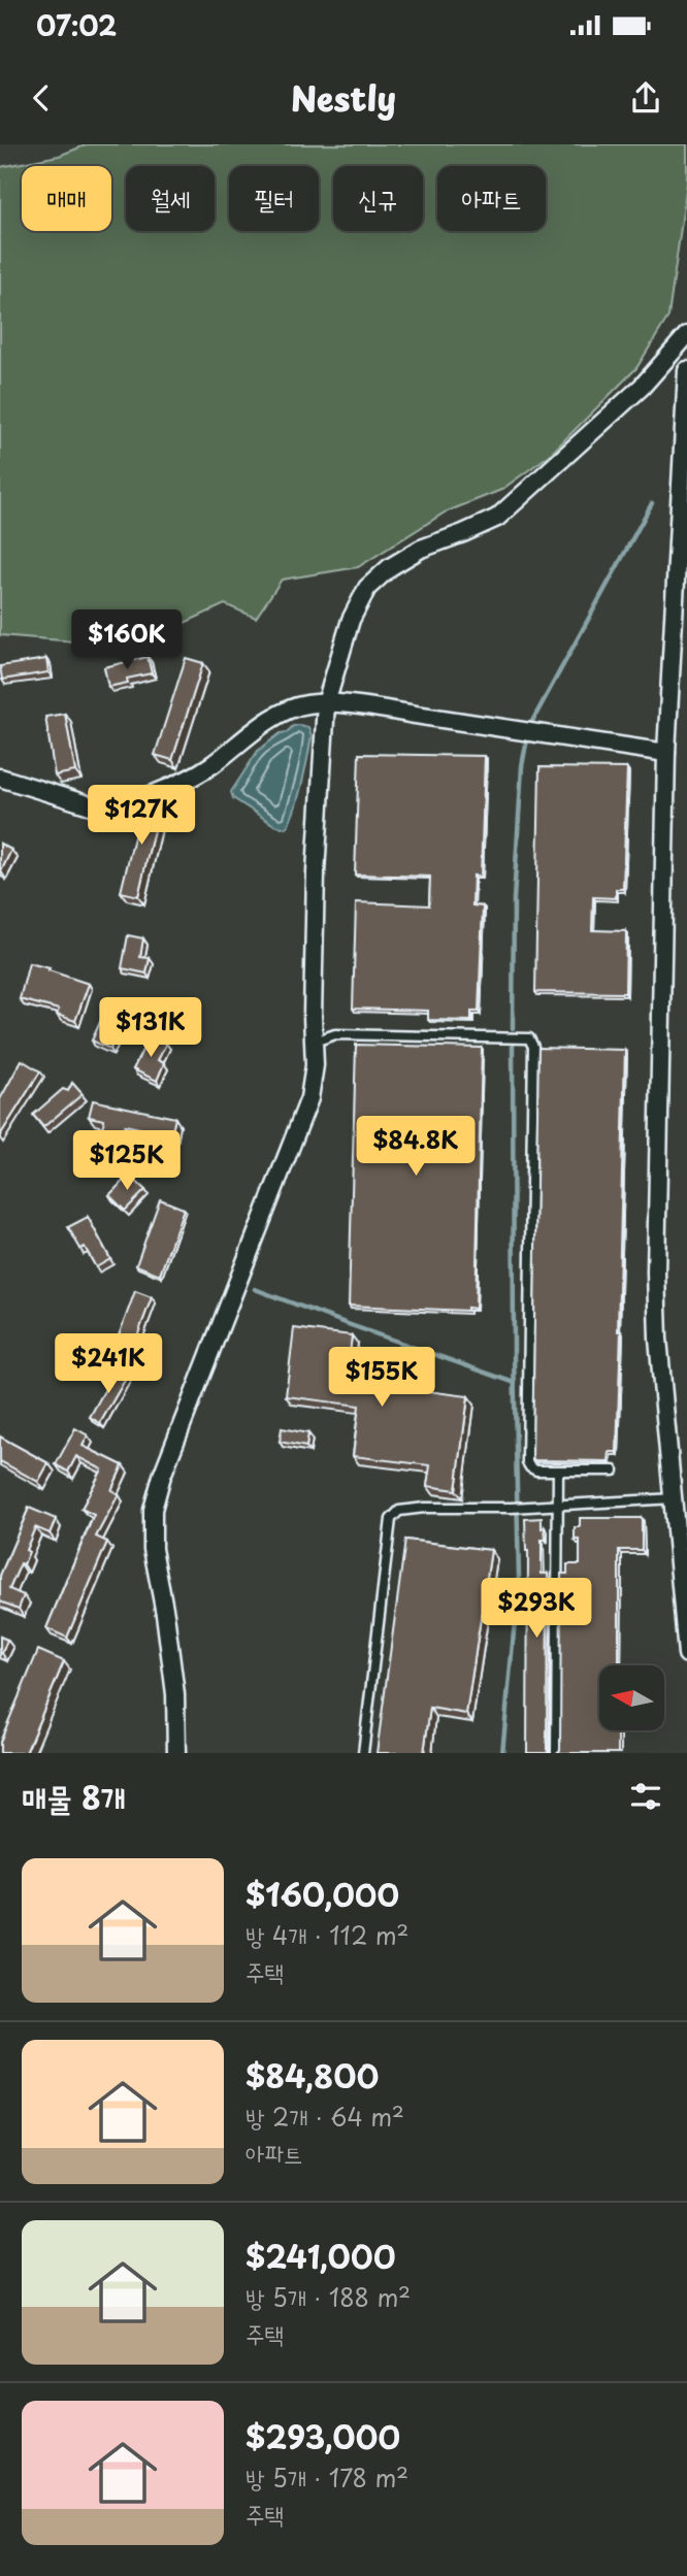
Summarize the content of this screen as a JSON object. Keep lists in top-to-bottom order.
{
  "north": "left",
  "page": {
    "status": "07:02",
    "header": "Nestly",
    "chip": [
      "매매",
      "월세",
      "필터",
      "신규",
      "아파트"
    ],
    "price": [
      "$160K",
      "$127K",
      "$131K",
      "$84.8K",
      "$125K",
      "$241K",
      "$155K",
      "$293K"
    ],
    "heading": "매물 8개",
    "list": [
      {
        "name": "$160,000",
        "note": "방 4개 · 112 m² · 주택"
      },
      {
        "name": "$84,800",
        "note": "방 2개 · 64 m² · 아파트"
      },
      {
        "name": "$241,000",
        "note": "방 5개 · 188 m² · 주택"
      },
      {
        "name": "$293,000",
        "note": "방 5개 · 178 m² · 주택"
      }
    ]
  }
}
